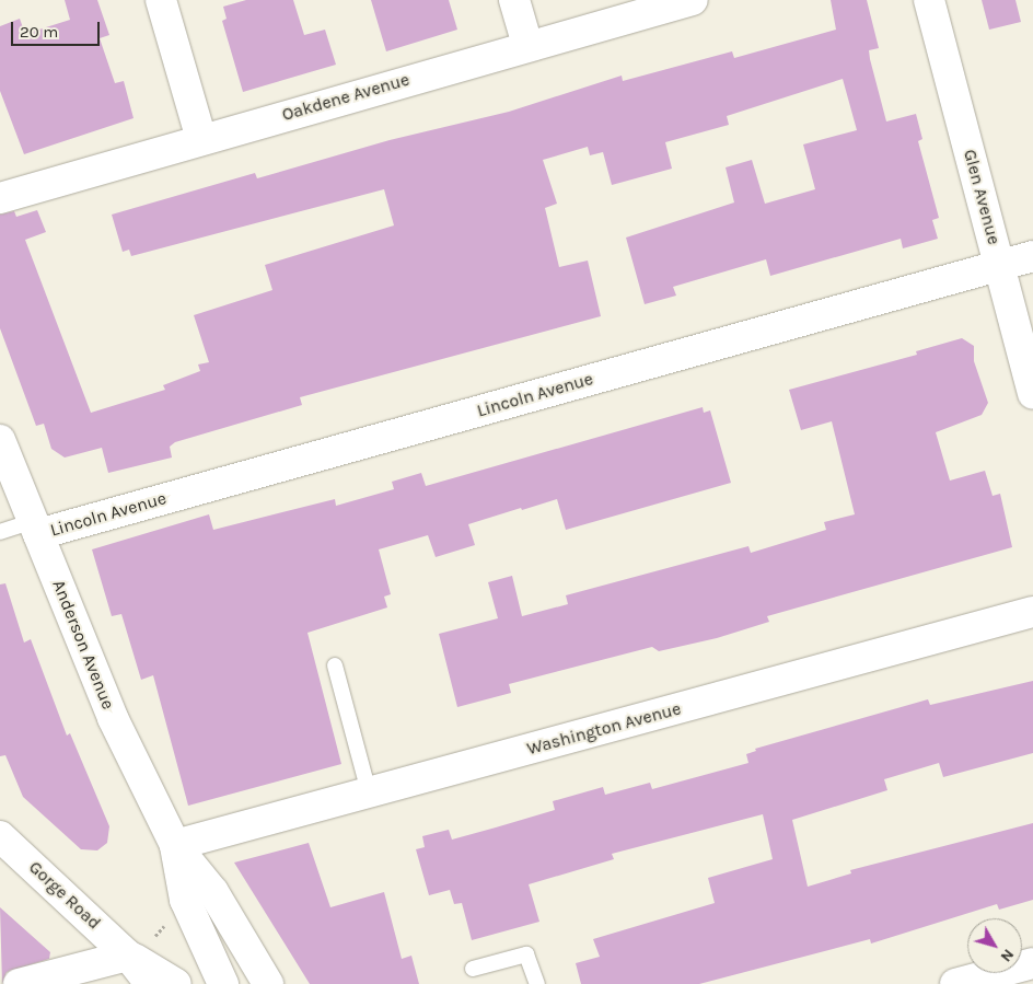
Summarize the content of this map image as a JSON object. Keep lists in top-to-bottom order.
{
  "streets": {
    "street": [
      "Oakdene Avenue",
      "Glen Avenue",
      "Lincoln Avenue",
      "Anderson Avenue",
      "Washington Avenue",
      "Gorge Road"
    ]
  },
  "crossings": [
    ["Glen Avenue", "Lincoln Avenue"],
    ["Lincoln Avenue", "Anderson Avenue"],
    ["Anderson Avenue", "Washington Avenue"]
  ],
  "scale_bar": "20 m",
  "north": "bottom right"
}
